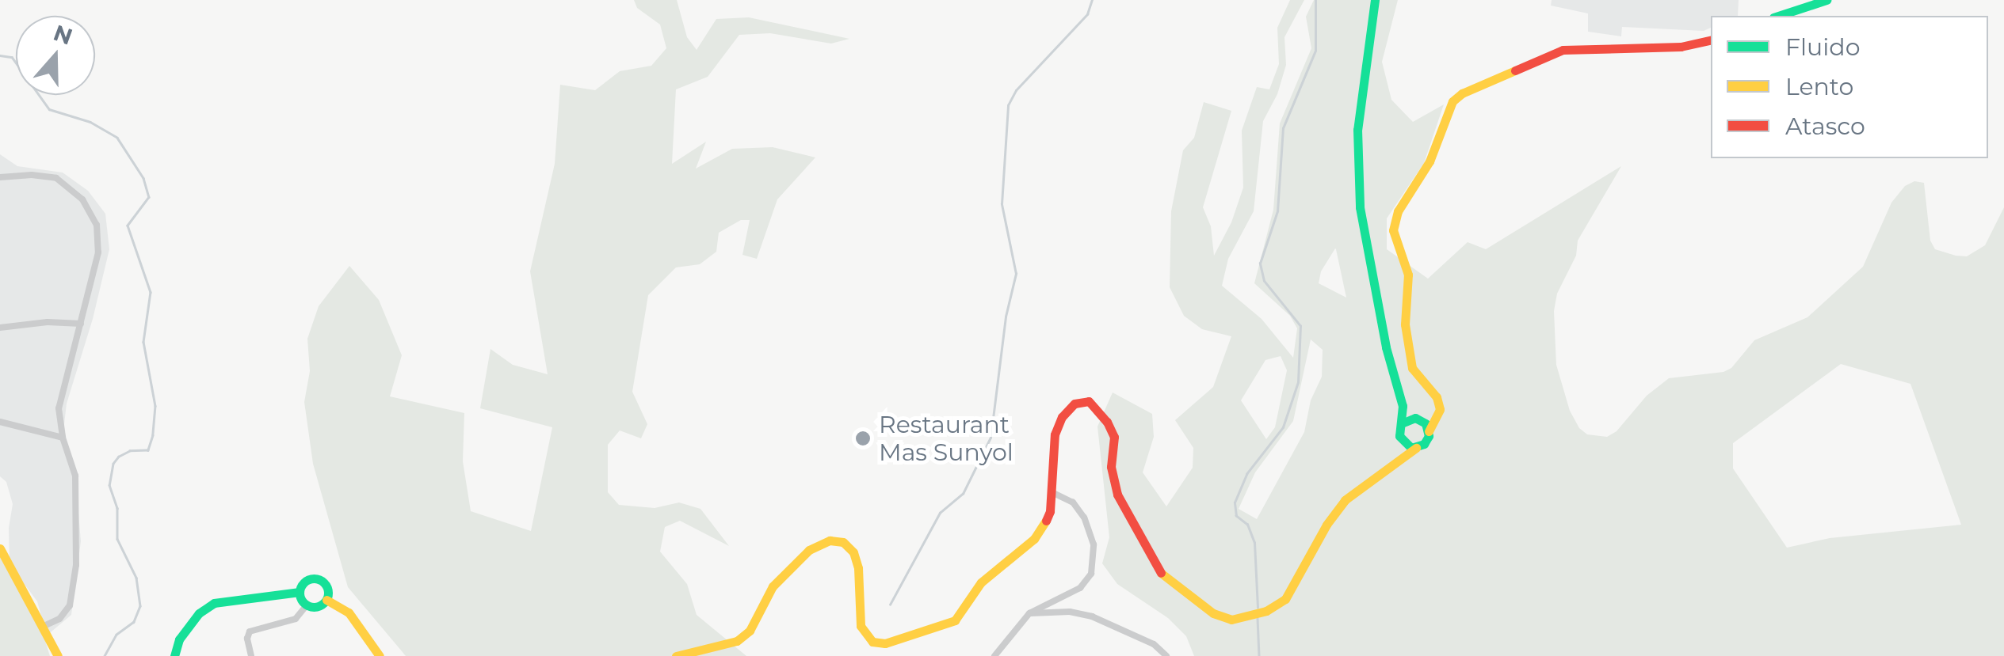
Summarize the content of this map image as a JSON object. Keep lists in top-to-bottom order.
{
  "places": ["Restaurant Mas Sunyol"],
  "legend": ["Fluido", "Lento", "Atasco"],
  "north": "top"
}
